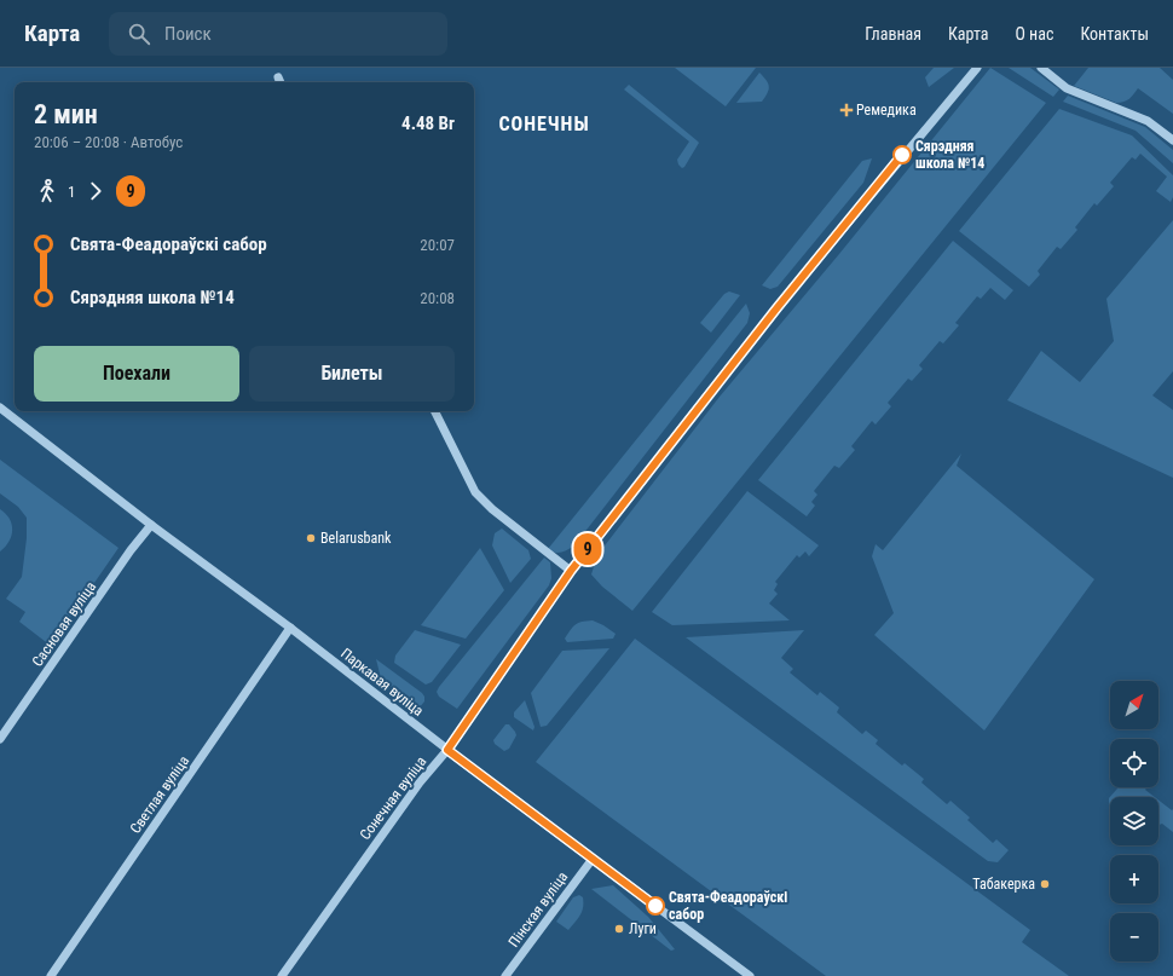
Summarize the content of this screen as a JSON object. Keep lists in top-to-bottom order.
{
  "streets": {
    "street": [
      "Сасновая вуліца",
      "Паркавая вуліца",
      "Светлая вуліца",
      "Сонечная вуліца",
      "Пінская вуліца"
    ]
  },
  "crossings": [
    ["Сасновая вуліца", "Паркавая вуліца"],
    ["Паркавая вуліца", "Светлая вуліца"],
    ["Паркавая вуліца", "Сонечная вуліца"],
    ["Паркавая вуліца", "Пінская вуліца"]
  ],
  "districts": ["СОНЕЧНЫ"],
  "places": {
    "health": ["Ремедика"],
    "other": [
      "Сярэдняя школа №14",
      "Belarusbank",
      "Табакерка",
      "Свята-Феадораўскі сабор",
      "Луги"
    ]
  },
  "lines": ["bus line 9"],
  "north": "top right",
  "page": {
    "header": "Карта",
    "search": "Поиск",
    "nav": [
      "Главная",
      "Карта",
      "О нас",
      "Контакты"
    ],
    "on_map": "9",
    "heading": ["2 мин", "20:06 – 20:08 · Автобус", "4.48 Br"],
    "legs": ["1", "9"],
    "list": [
      {
        "name": "Свята-Феадораўскі сабор",
        "value": "20:07"
      },
      {
        "name": "Сярэдняя школа №14",
        "value": "20:08"
      }
    ],
    "buttons": ["Поехали", "Билеты"],
    "map_buttons": ["+", "−"]
  }
}
